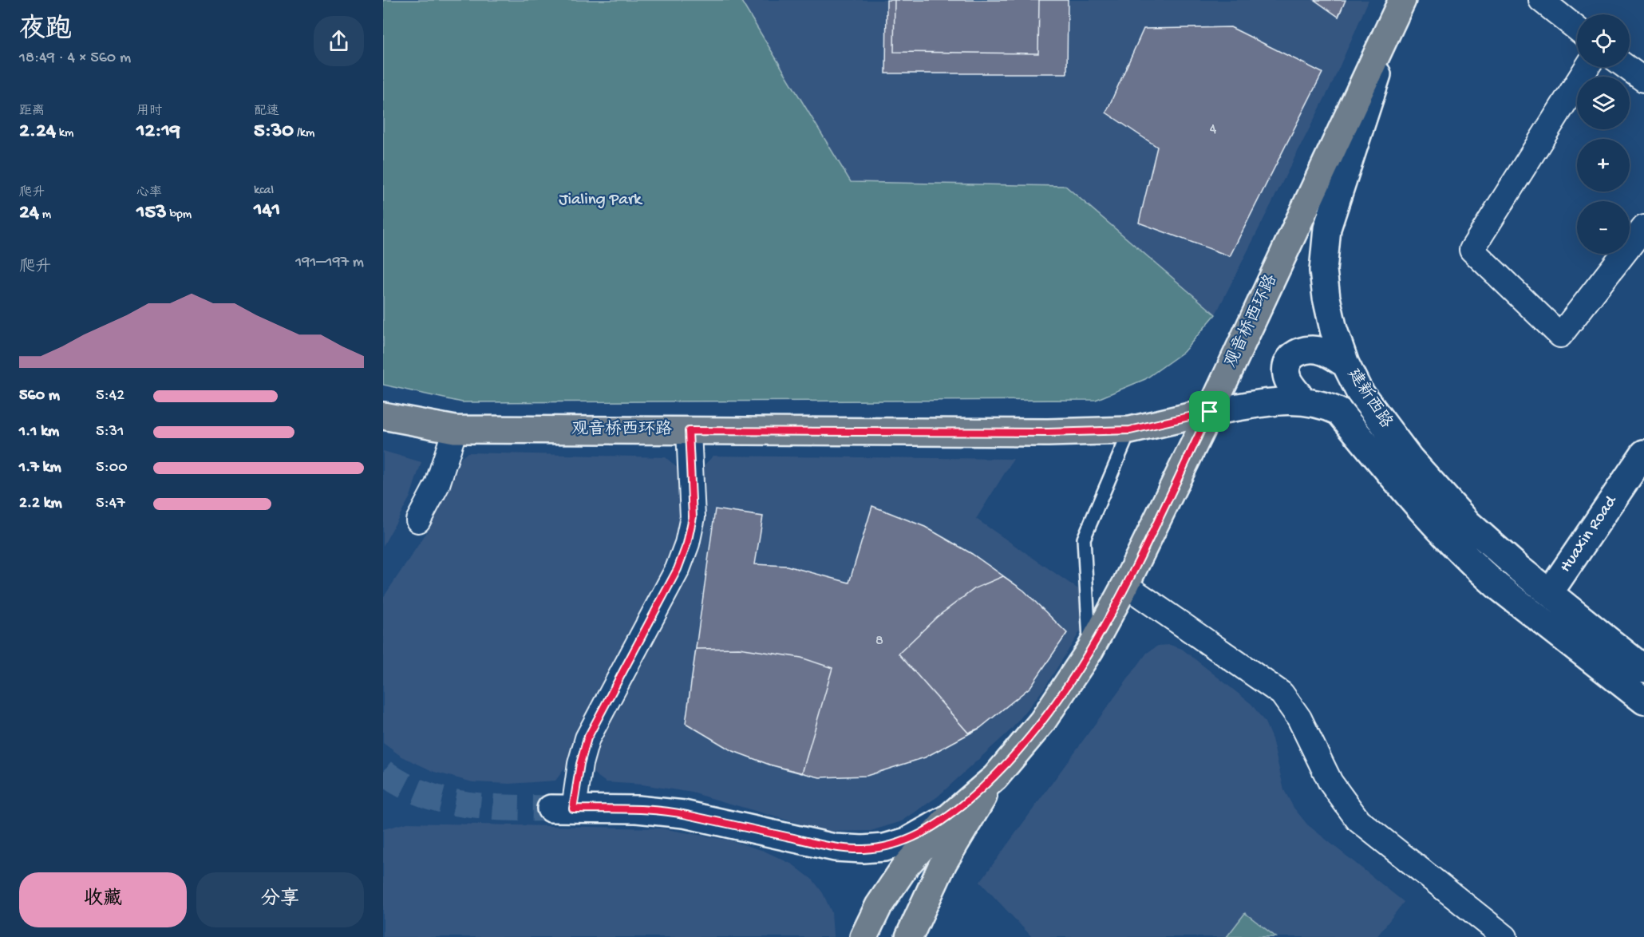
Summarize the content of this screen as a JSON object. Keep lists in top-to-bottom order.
{
  "streets": {
    "main road": ["观音桥西环路", "建新西路", "Huaxin Road"]
  },
  "crossings": [
    ["观音桥西环路", "建新西路"],
    ["建新西路", "Huaxin Road"]
  ],
  "parks": ["Jialing Park"],
  "house_numbers": ["4", "8"],
  "page": {
    "heading": ["夜跑", "18:49 · 4 × 560 m"],
    "map_buttons": ["+", "−"],
    "stats": [
      ["距离", "2.24 km"],
      ["用时", "12:19"],
      ["配速", "5:30 /km"],
      ["爬升", "24 m"],
      ["心率", "153 bpm"],
      ["kcal", "141"]
    ],
    "chart": ["爬升", "191–197 m"],
    "list": [
      {
        "name": "560 m",
        "note": "5:42"
      },
      {
        "name": "1.1 km",
        "note": "5:31"
      },
      {
        "name": "1.7 km",
        "note": "5:00"
      },
      {
        "name": "2.2 km",
        "note": "5:47"
      }
    ],
    "buttons": ["收藏", "分享"]
  }
}
